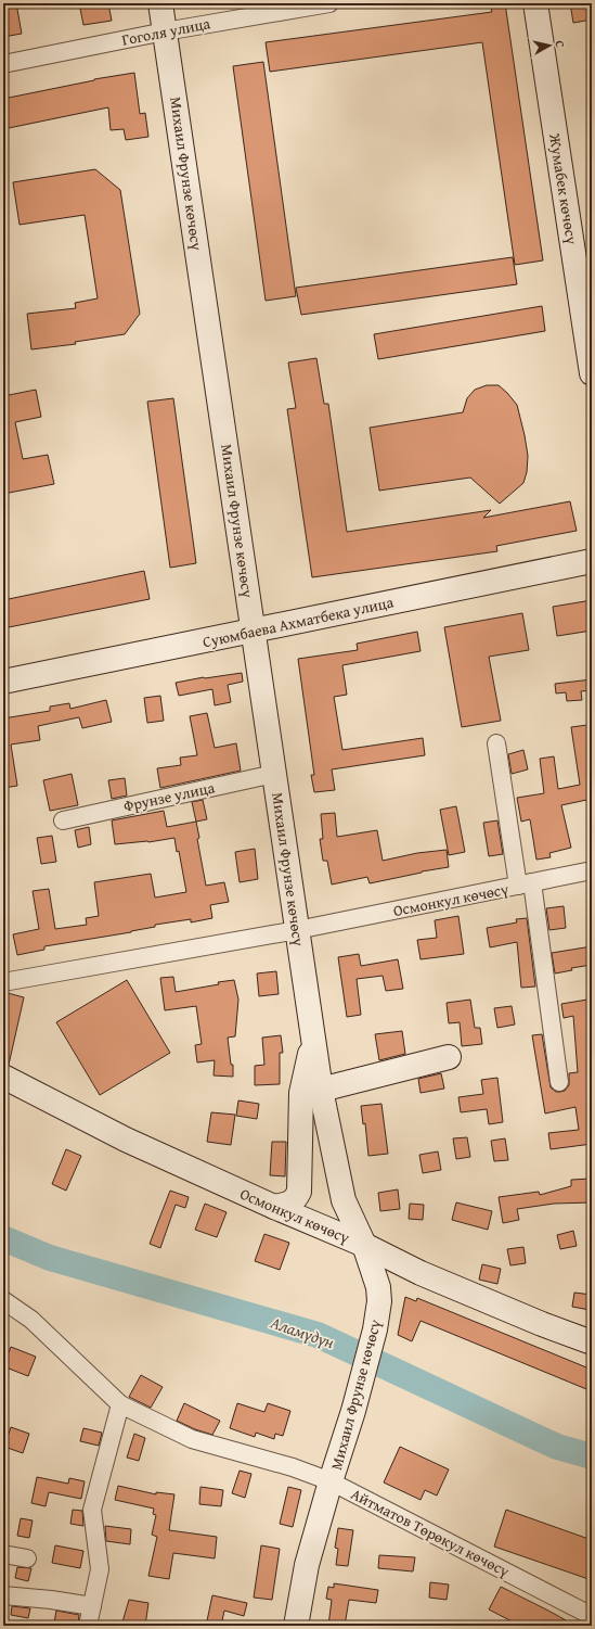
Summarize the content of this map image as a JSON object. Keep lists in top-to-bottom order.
{
  "streets": {
    "main road": [
      "Михаил Фрунзе көчөсү",
      "Жумабек көчөсү",
      "Суюмбаева Ахматбека улица",
      "Осмонкул көчөсү"
    ],
    "street": ["Гоголя улица", "Фрунзе улица", "Айтматов Төрөкул көчөсү"]
  },
  "crossings": [
    ["Гоголя улица", "Михаил Фрунзе көчөсү"],
    ["Михаил Фрунзе көчөсү", "Суюмбаева Ахматбека улица"],
    ["Михаил Фрунзе көчөсү", "Фрунзе улица"],
    ["Михаил Фрунзе көчөсү", "Осмонкул көчөсү"],
    ["Михаил Фрунзе көчөсү", "Айтматов Төрөкул көчөсү"]
  ],
  "water": ["Аламүдүн"],
  "north": "right"
}
